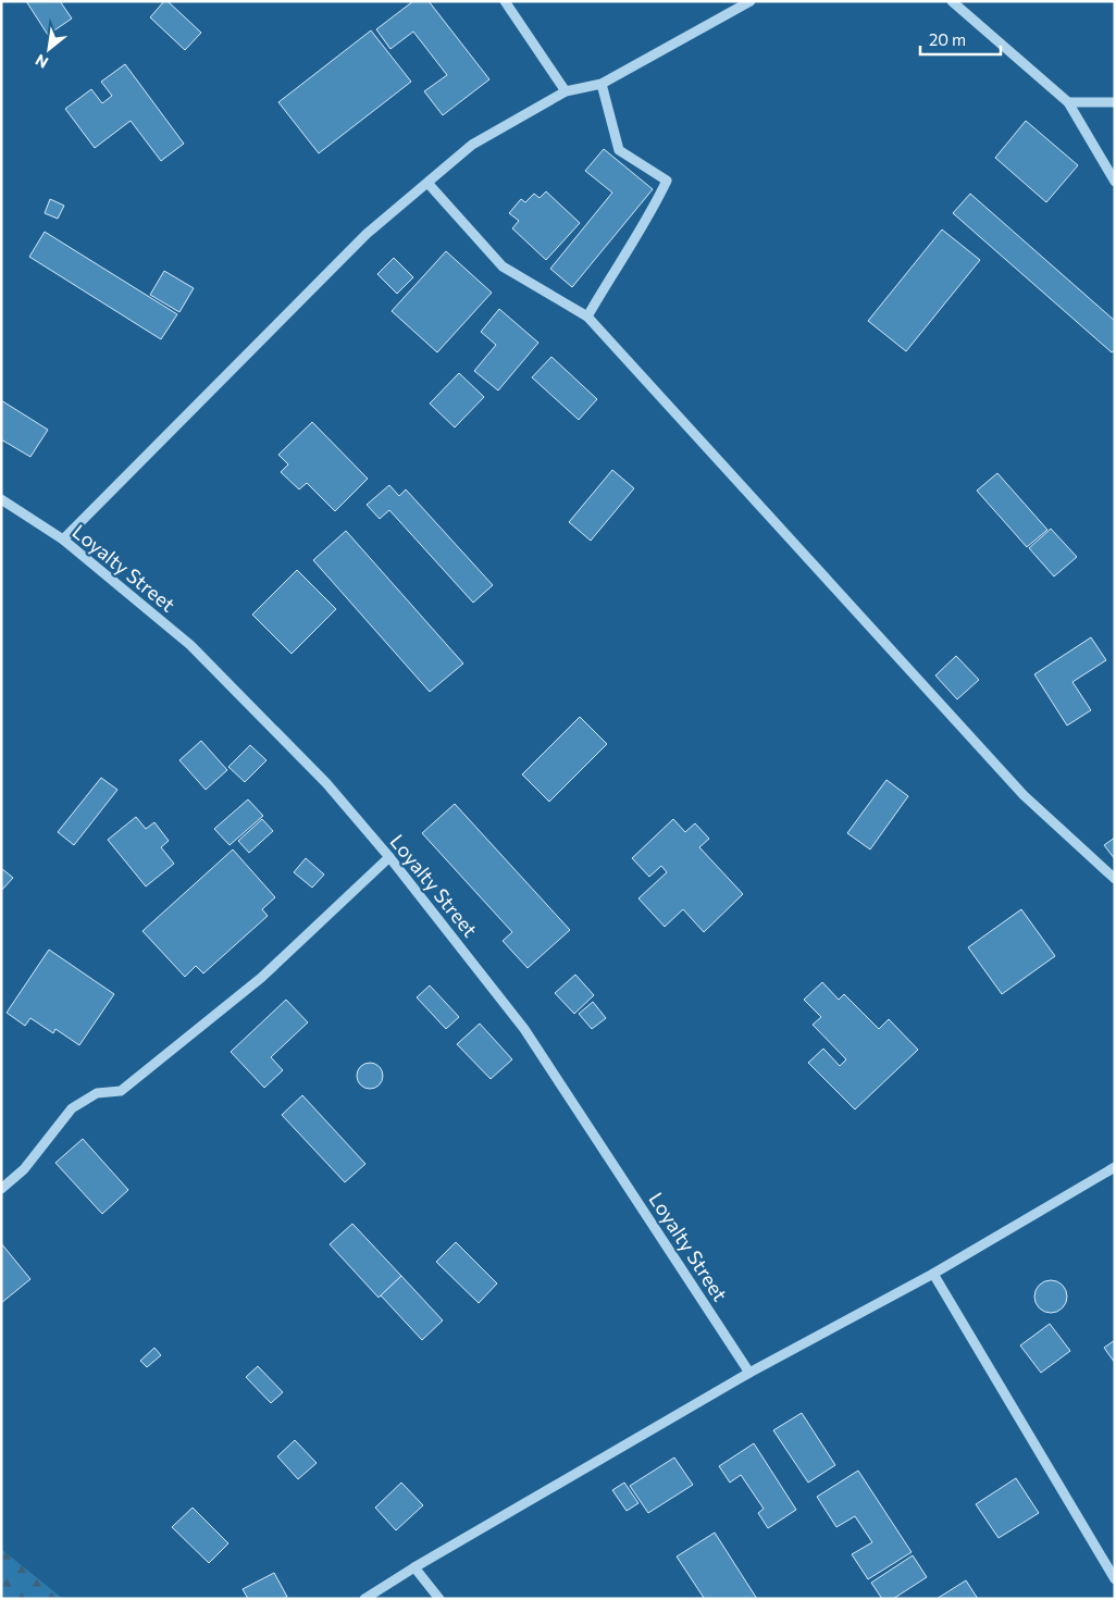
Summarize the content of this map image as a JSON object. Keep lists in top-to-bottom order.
{
  "streets": {
    "street": ["Loyalty Street"]
  },
  "scale_bar": "20 m",
  "north": "bottom left"
}
